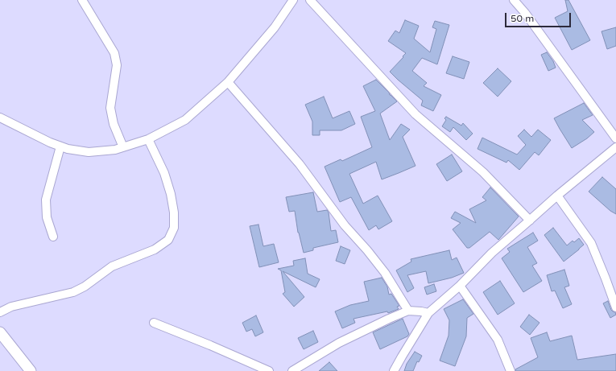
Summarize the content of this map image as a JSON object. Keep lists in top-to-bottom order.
{
  "scale_bar": "50 m"
}
